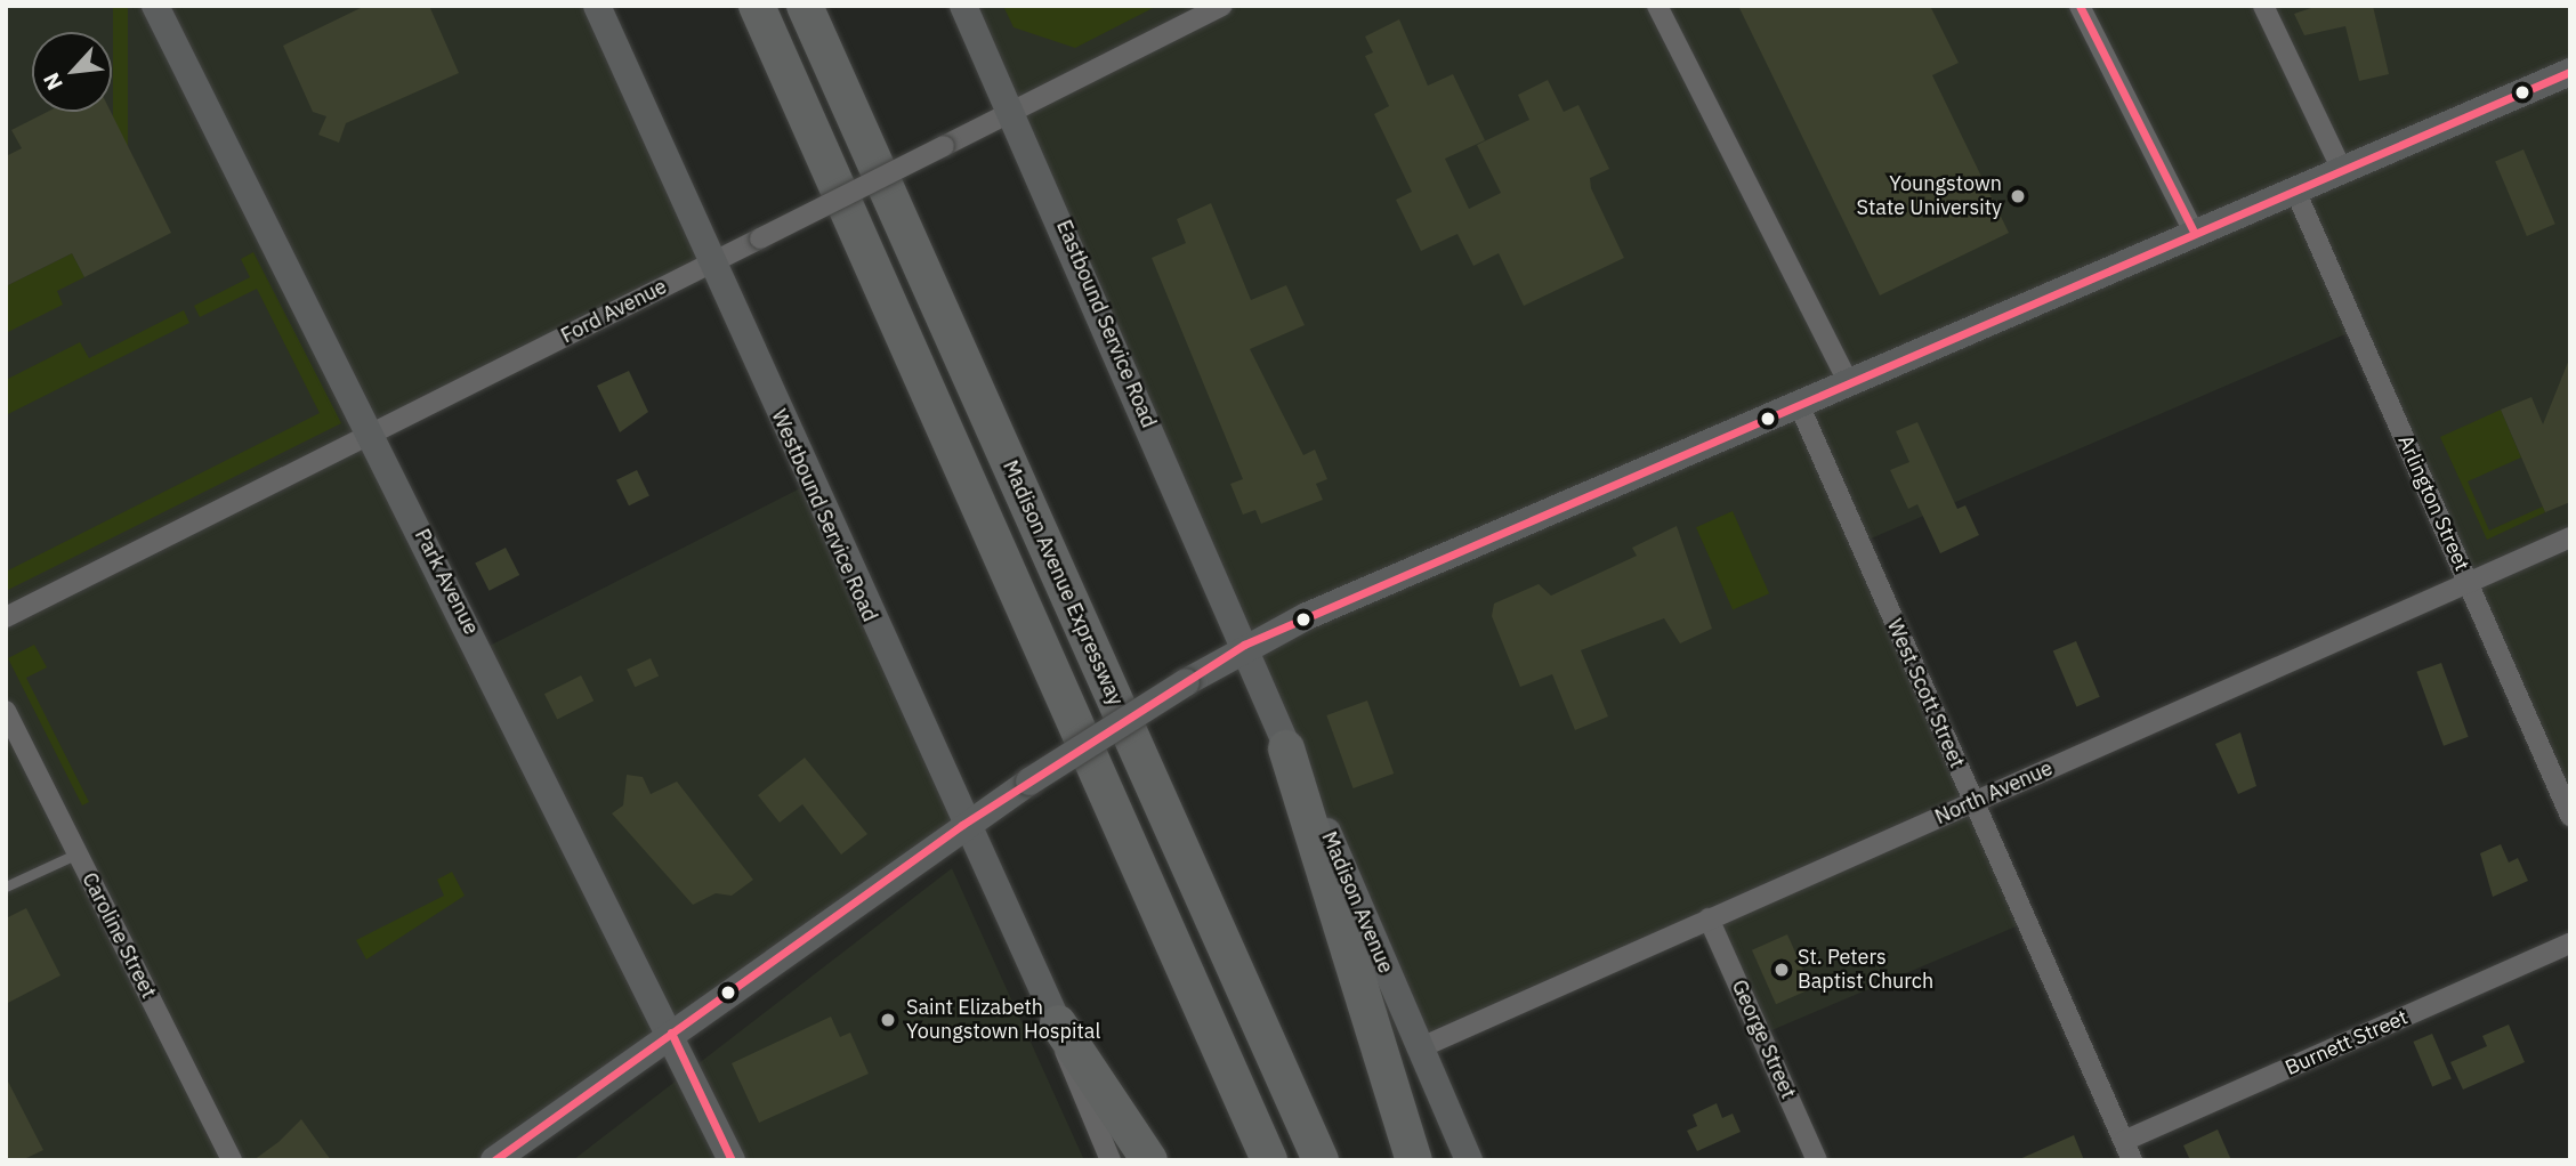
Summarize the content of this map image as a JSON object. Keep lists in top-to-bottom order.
{
  "streets": {
    "highway": ["Madison Avenue Expressway"],
    "main road": [
      "Eastbound Service Road",
      "Westbound Service Road",
      "Park Avenue",
      "Madison Avenue"
    ],
    "street": [
      "Ford Avenue",
      "Arlington Street",
      "West Scott Street",
      "North Avenue",
      "Caroline Street",
      "George Street",
      "Burnett Street"
    ]
  },
  "crossings": [
    ["Ford Avenue", "Eastbound Service Road"],
    ["Ford Avenue", "Westbound Service Road"],
    ["Ford Avenue", "Park Avenue"],
    ["Eastbound Service Road", "Madison Avenue"],
    ["Arlington Street", "North Avenue"],
    ["West Scott Street", "North Avenue"],
    ["West Scott Street", "Burnett Street"],
    ["North Avenue", "Madison Avenue"],
    ["North Avenue", "George Street"]
  ],
  "places": ["Youngstown State University", "St. Peters Baptist Church", "Saint Elizabeth Youngstown Hospital"],
  "north": "bottom left"
}
